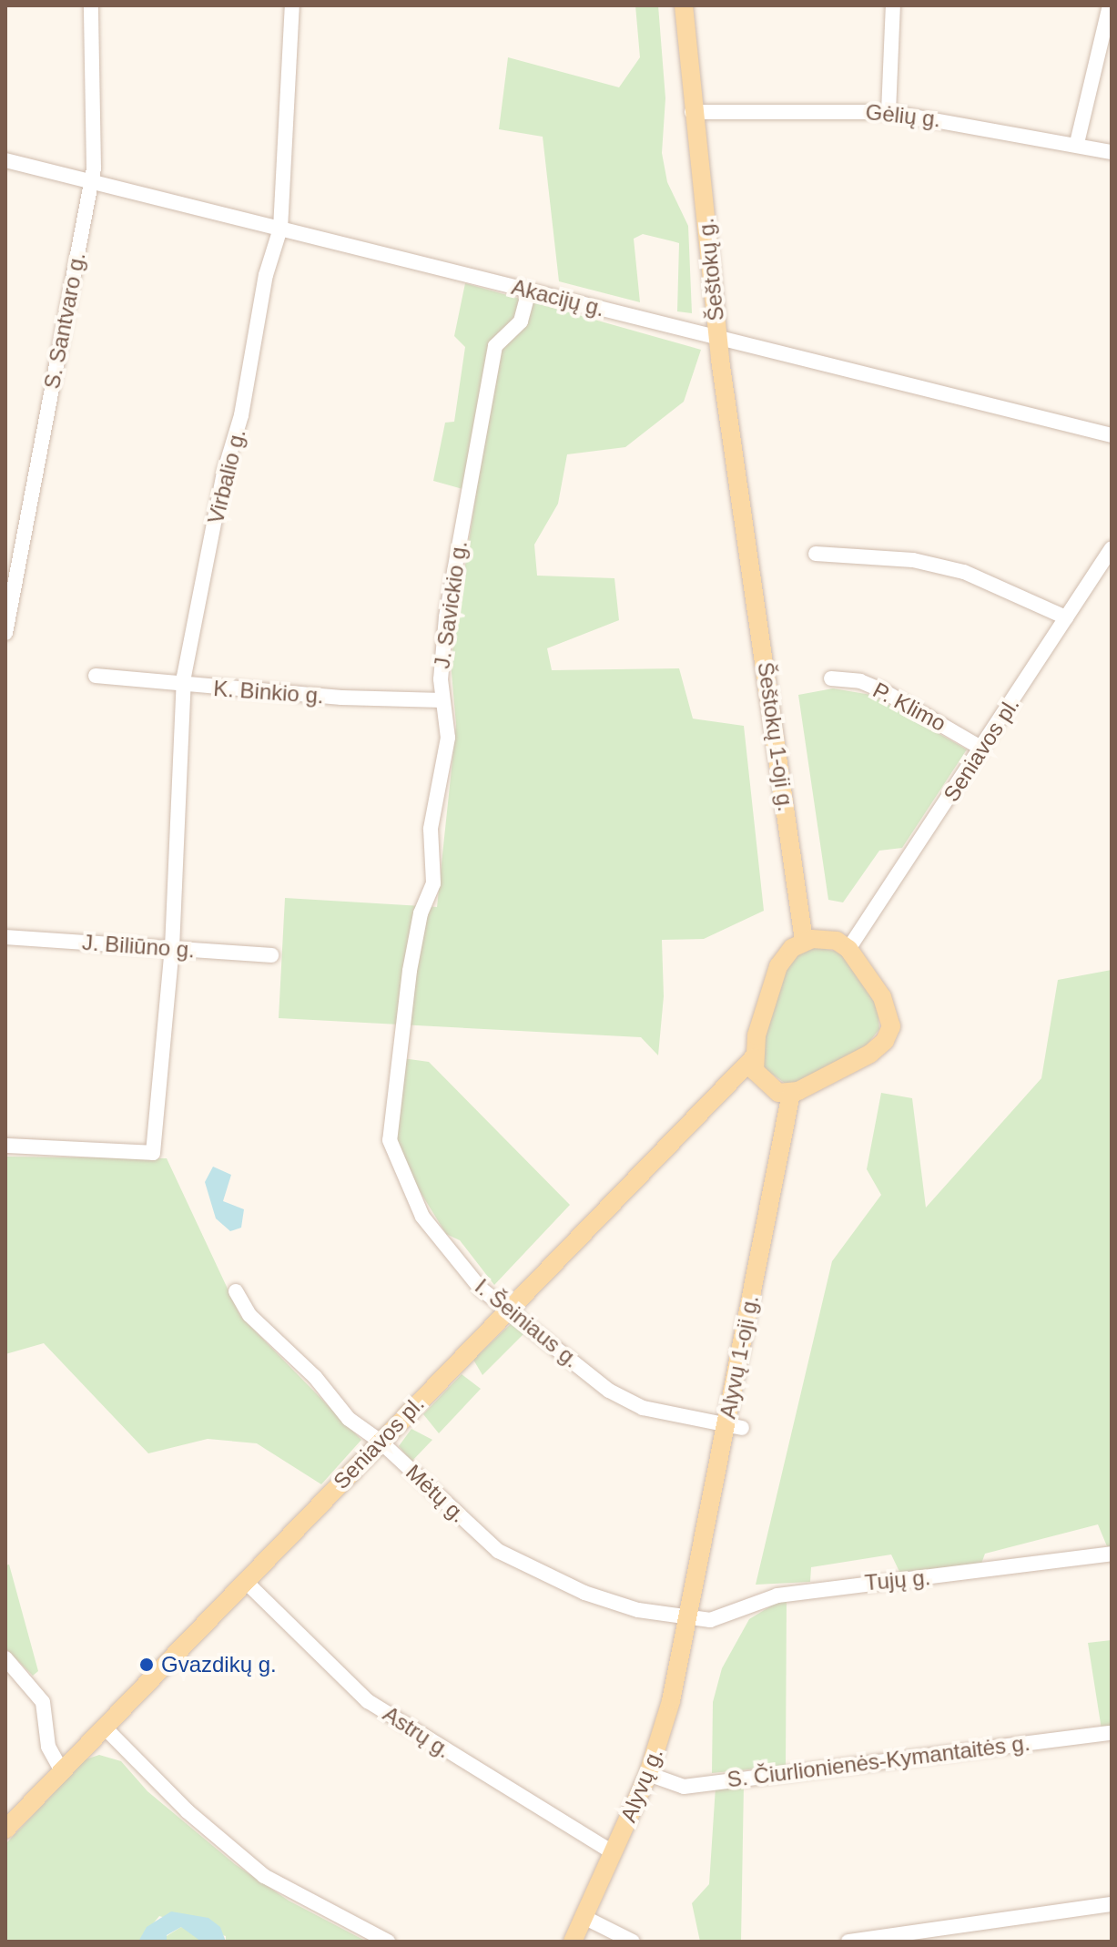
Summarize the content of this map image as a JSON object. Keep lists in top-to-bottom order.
{
  "streets": {
    "main road": [
      "Šeštokų g.",
      "Šeštokų 1-oji g.",
      "Seniavos pl.",
      "Alyvų 1-oji g.",
      "Alyvų g."
    ],
    "street": [
      "Gėlių g.",
      "Akacijų g.",
      "S. Santvaro g.",
      "Virbalio g.",
      "J. Savickio g.",
      "K. Binkio g.",
      "P. Klimo",
      "J. Biliūno g.",
      "I. Šeiniaus g.",
      "Mėtų g.",
      "Tujų g.",
      "Astrų g.",
      "S. Čiurlionienės-Kymantaitės g."
    ]
  },
  "crossings": [
    ["Gėlių g.", "Šeštokų g."],
    ["Šeštokų g.", "Akacijų g."],
    ["Šeštokų g.", "Šeštokų 1-oji g."],
    ["Akacijų g.", "S. Santvaro g."],
    ["Akacijų g.", "Virbalio g."],
    ["Akacijų g.", "J. Savickio g."],
    ["Virbalio g.", "K. Binkio g."],
    ["Virbalio g.", "J. Biliūno g."],
    ["J. Savickio g.", "K. Binkio g."],
    ["J. Savickio g.", "I. Šeiniaus g."],
    ["P. Klimo", "Seniavos pl."],
    ["Šeštokų 1-oji g.", "Seniavos pl."],
    ["Šeštokų 1-oji g.", "Alyvų 1-oji g."],
    ["Seniavos pl.", "I. Šeiniaus g."],
    ["Seniavos pl.", "Alyvų 1-oji g."],
    ["Seniavos pl.", "Mėtų g."],
    ["Seniavos pl.", "Astrų g."],
    ["I. Šeiniaus g.", "Alyvų 1-oji g."],
    ["Alyvų 1-oji g.", "Mėtų g."],
    ["Alyvų 1-oji g.", "Tujų g."],
    ["Alyvų 1-oji g.", "Alyvų g."],
    ["Mėtų g.", "Tujų g."],
    ["Mėtų g.", "Alyvų g."],
    ["Tujų g.", "Alyvų g."],
    ["Astrų g.", "Alyvų g."],
    ["S. Čiurlionienės-Kymantaitės g.", "Alyvų g."]
  ],
  "places": ["Gvazdikų g."]
}
